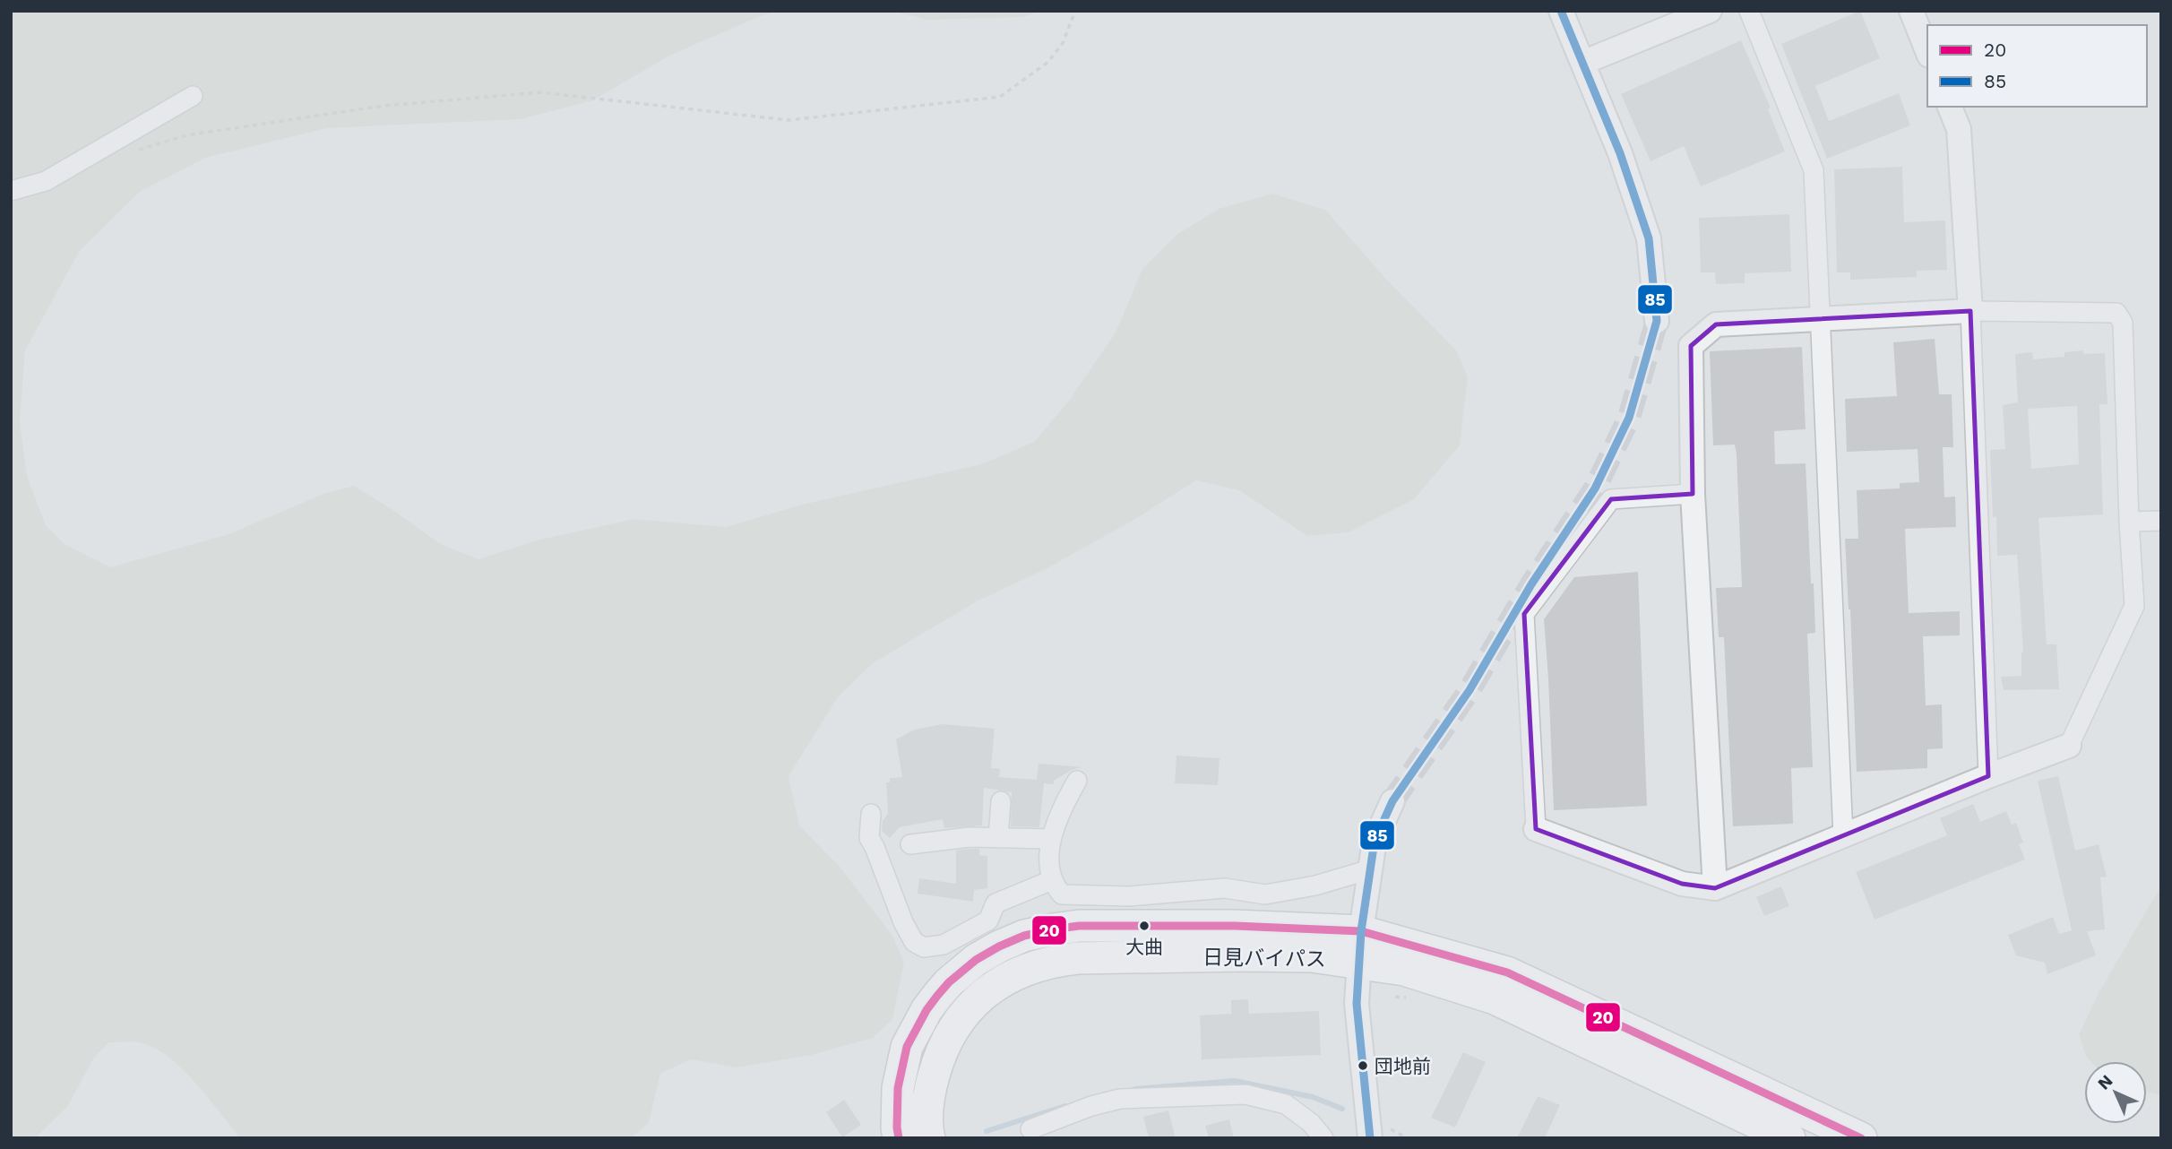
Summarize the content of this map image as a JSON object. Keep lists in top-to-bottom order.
{
  "streets": {
    "highway": ["日見バイパス"]
  },
  "places": ["大曲", "団地前"],
  "lines": ["transit line 85", "transit line 20"],
  "legend": ["20", "85"],
  "north": "top left"
}
